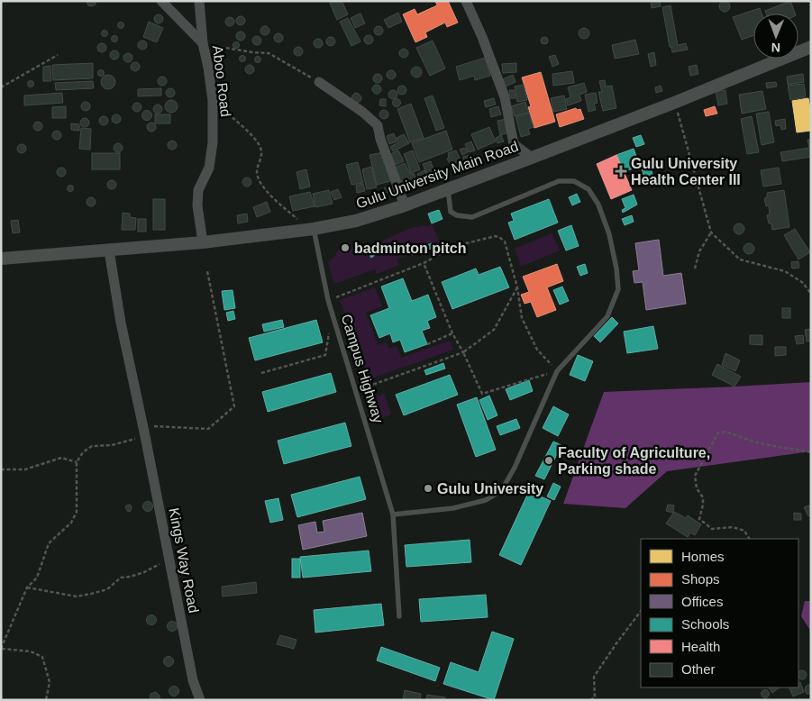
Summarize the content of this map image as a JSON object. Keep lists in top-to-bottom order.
{
  "streets": {
    "street": ["Aboo Road", "Gulu University Main Road", "Kings Way Road"],
    "lane": ["Campus Highway"]
  },
  "crossings": [
    ["Aboo Road", "Gulu University Main Road"],
    ["Gulu University Main Road", "Campus Highway"],
    ["Gulu University Main Road", "Kings Way Road"]
  ],
  "places": {
    "health": ["Gulu University Health Center III"],
    "other": ["badminton pitch", "Faculty of Agriculture, Parking shade", "Gulu University"]
  },
  "legend": [
    "Homes",
    "Shops",
    "Offices",
    "Schools",
    "Health",
    "Other"
  ],
  "north": "bottom"
}
